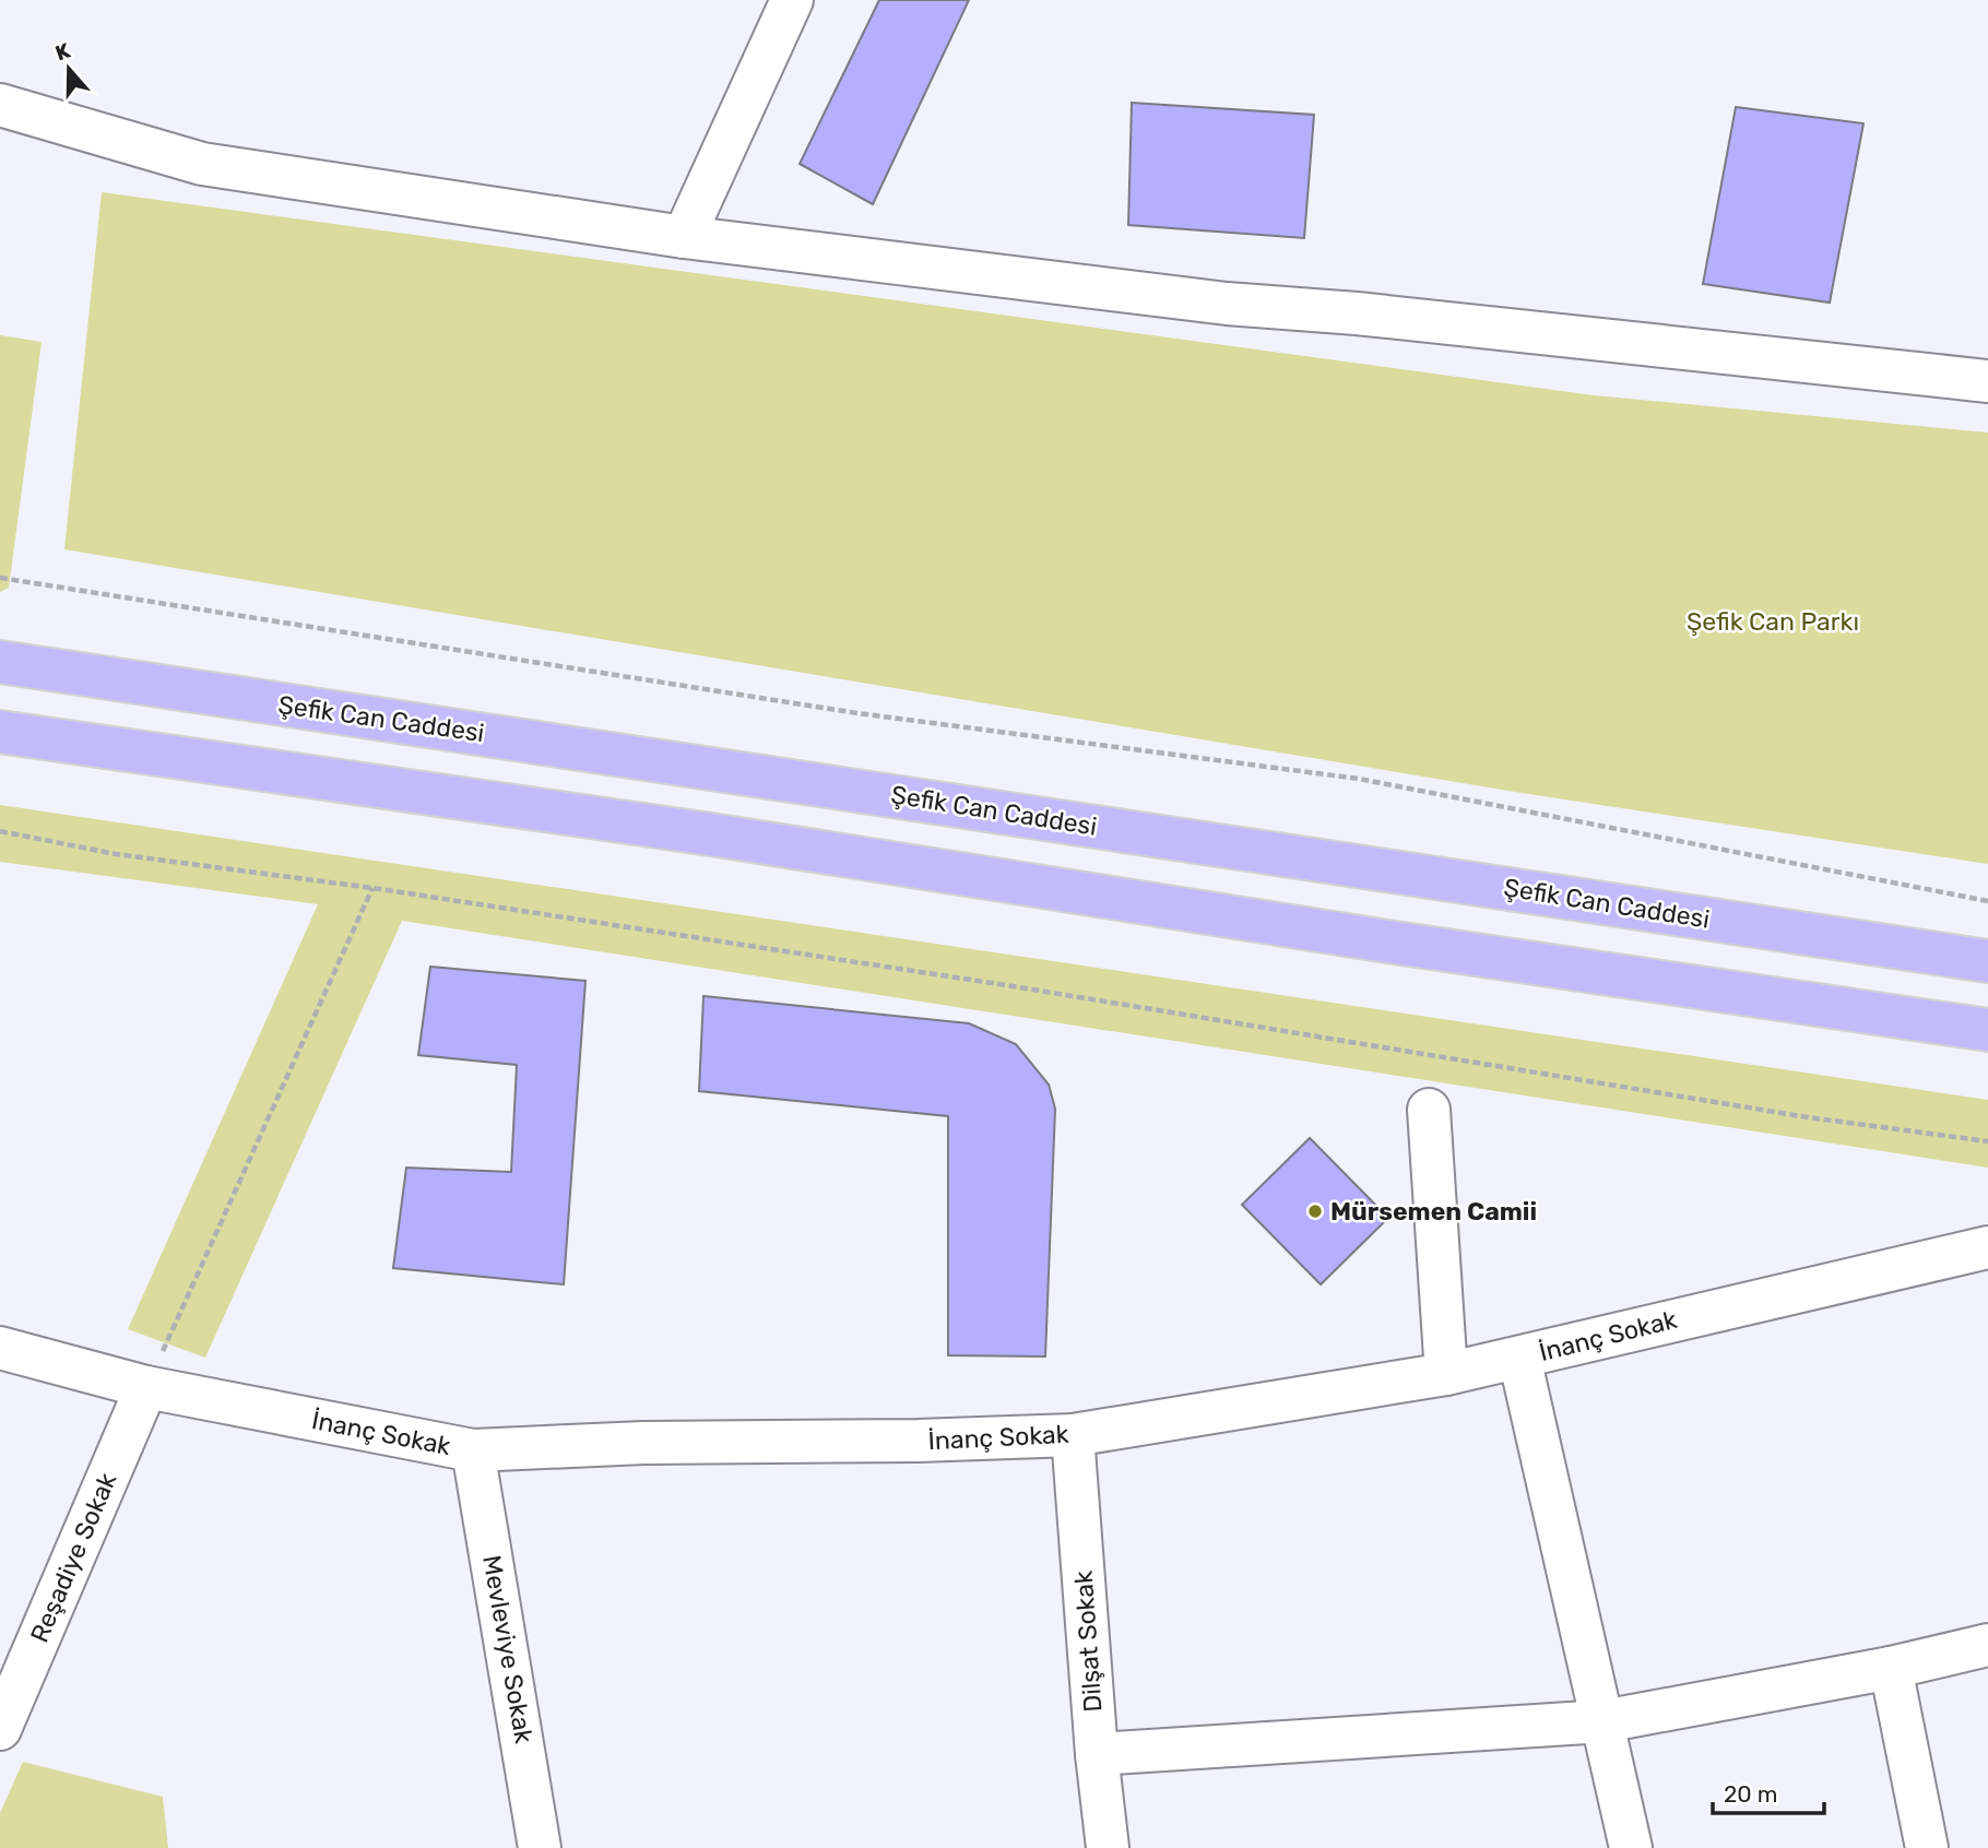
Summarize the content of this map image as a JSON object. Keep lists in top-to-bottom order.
{
  "streets": {
    "main road": ["Şefik Can Caddesi"],
    "street": [
      "İnanç Sokak",
      "Reşadiye Sokak",
      "Dilşat Sokak",
      "Mevleviye Sokak"
    ]
  },
  "crossings": [
    ["İnanç Sokak", "Reşadiye Sokak"],
    ["İnanç Sokak", "Dilşat Sokak"],
    ["İnanç Sokak", "Mevleviye Sokak"]
  ],
  "parks": ["Şefik Can Parkı"],
  "places": ["Mürsemen Camii"],
  "scale_bar": "20 m",
  "north": "top"
}
